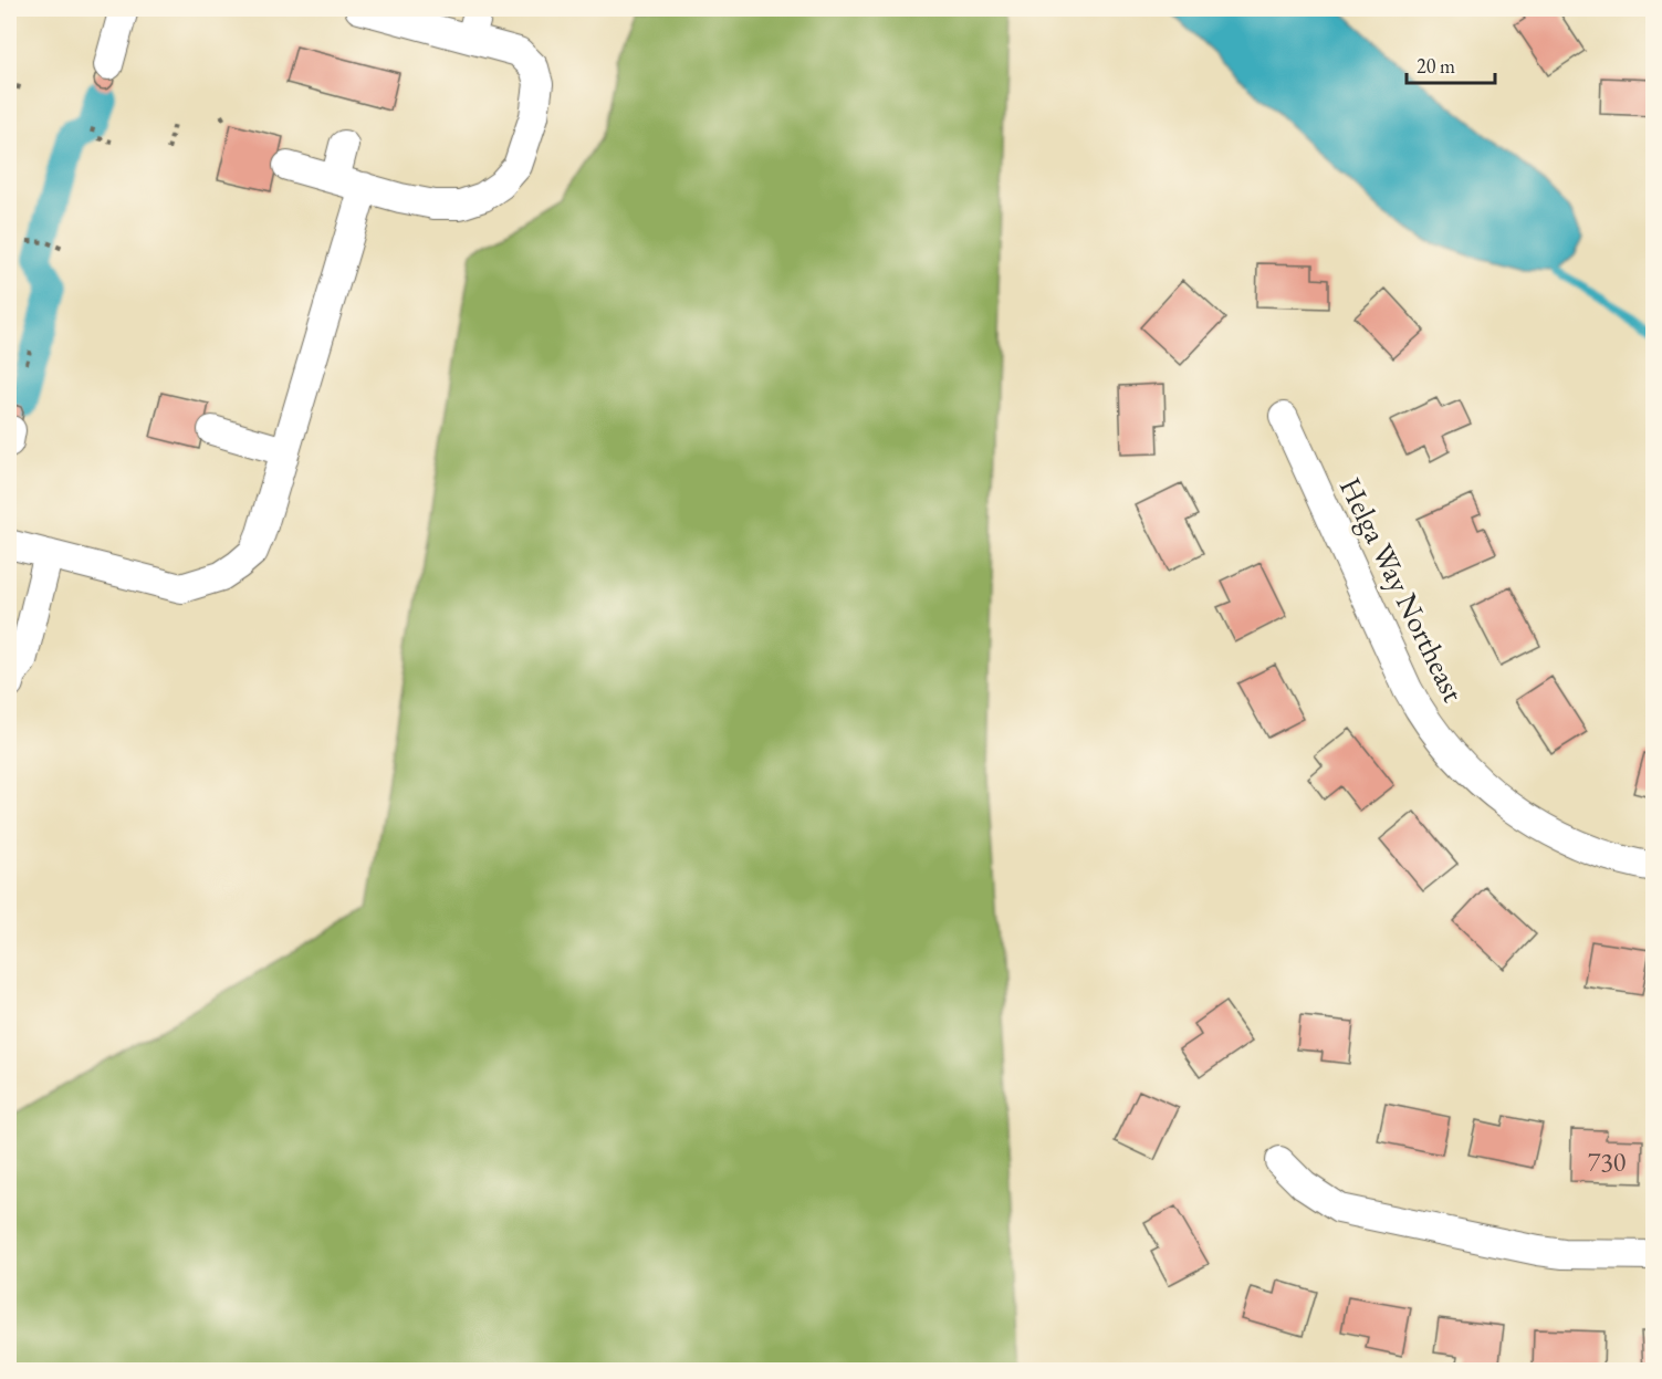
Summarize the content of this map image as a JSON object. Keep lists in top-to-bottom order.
{
  "streets": {
    "street": ["Helga Way Northeast"]
  },
  "house_numbers": ["730"],
  "scale_bar": "20 m"
}
